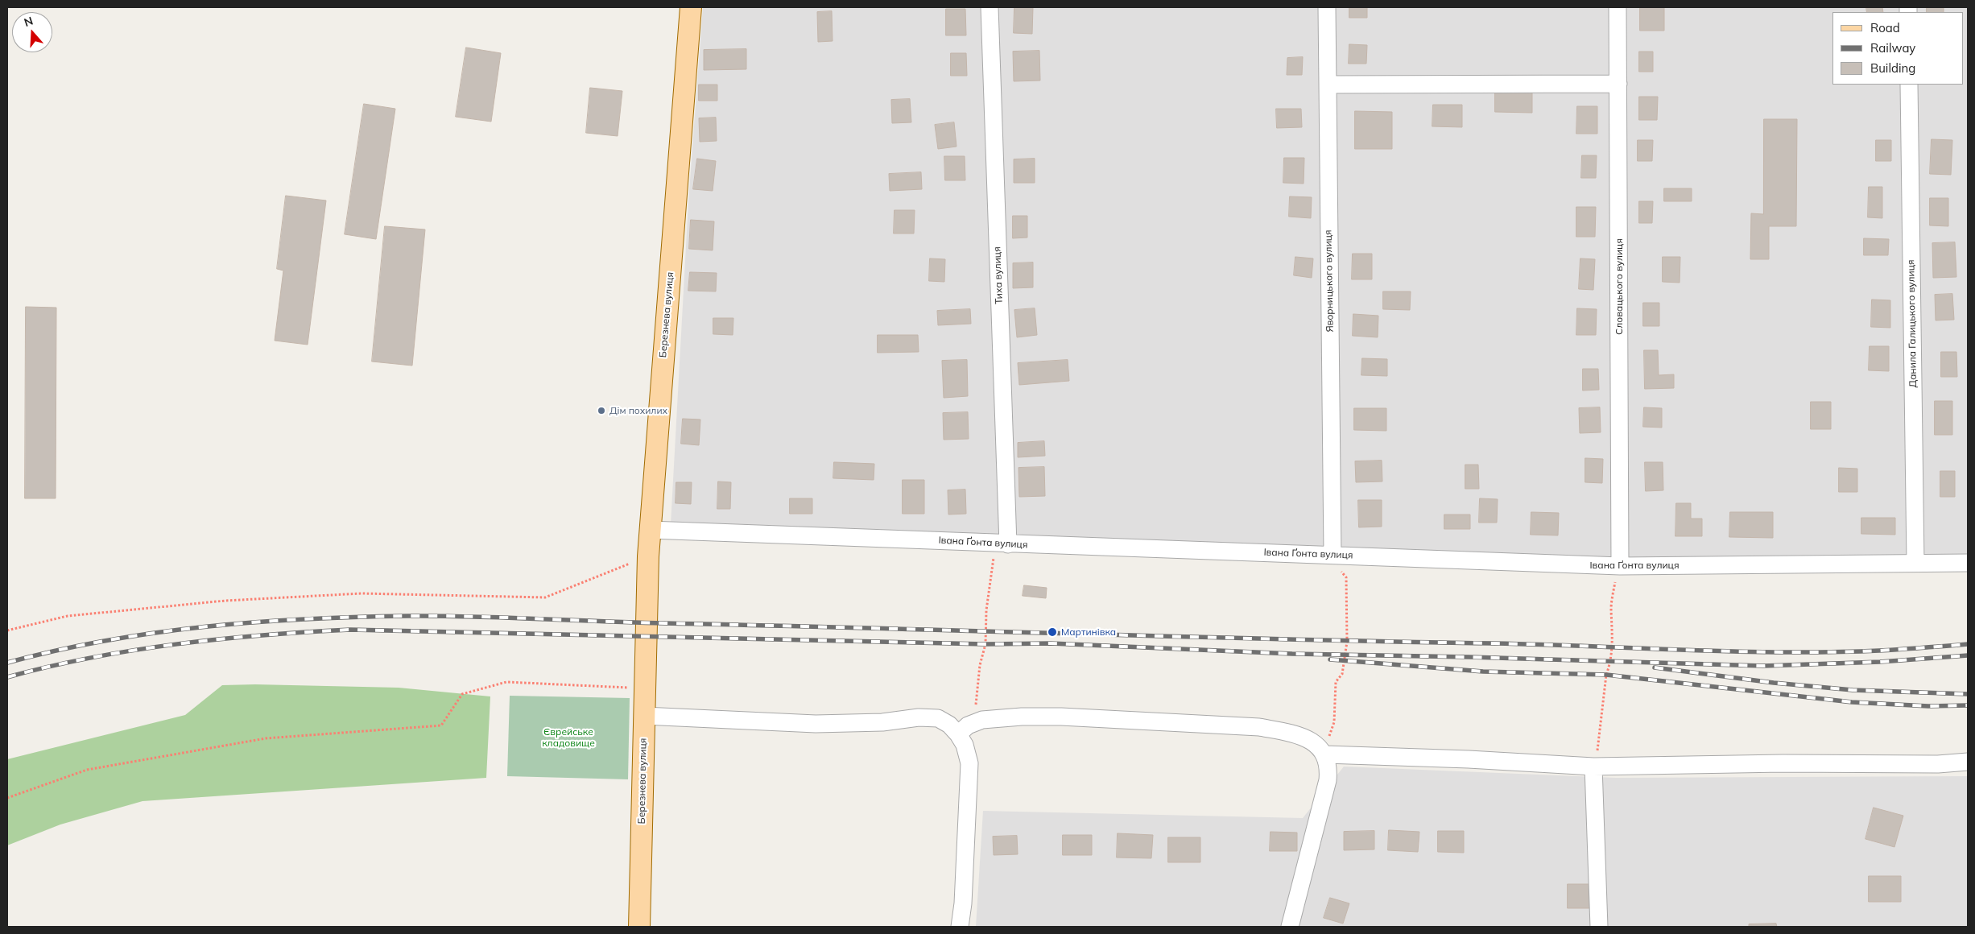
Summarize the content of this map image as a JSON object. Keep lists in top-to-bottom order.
{
  "streets": {
    "main road": ["Березнева вулиця"],
    "street": [
      "Тиха вулиця",
      "Яворницького вулиця",
      "Словацького вулиця",
      "Данила Галицького вулиця",
      "Івана Ґонта вулиця"
    ]
  },
  "crossings": [
    ["Тиха вулиця", "Івана Ґонта вулиця"],
    ["Яворницького вулиця", "Івана Ґонта вулиця"],
    ["Словацького вулиця", "Івана Ґонта вулиця"],
    ["Березнева вулиця", "Івана Ґонта вулиця"],
    ["Данила Галицького вулиця", "Івана Ґонта вулиця"]
  ],
  "parks": ["Єврейське кладовище"],
  "places": ["Дiм похилих", "Мартинівка"],
  "legend": ["Road", "Railway", "Building"],
  "north": "top"
}
